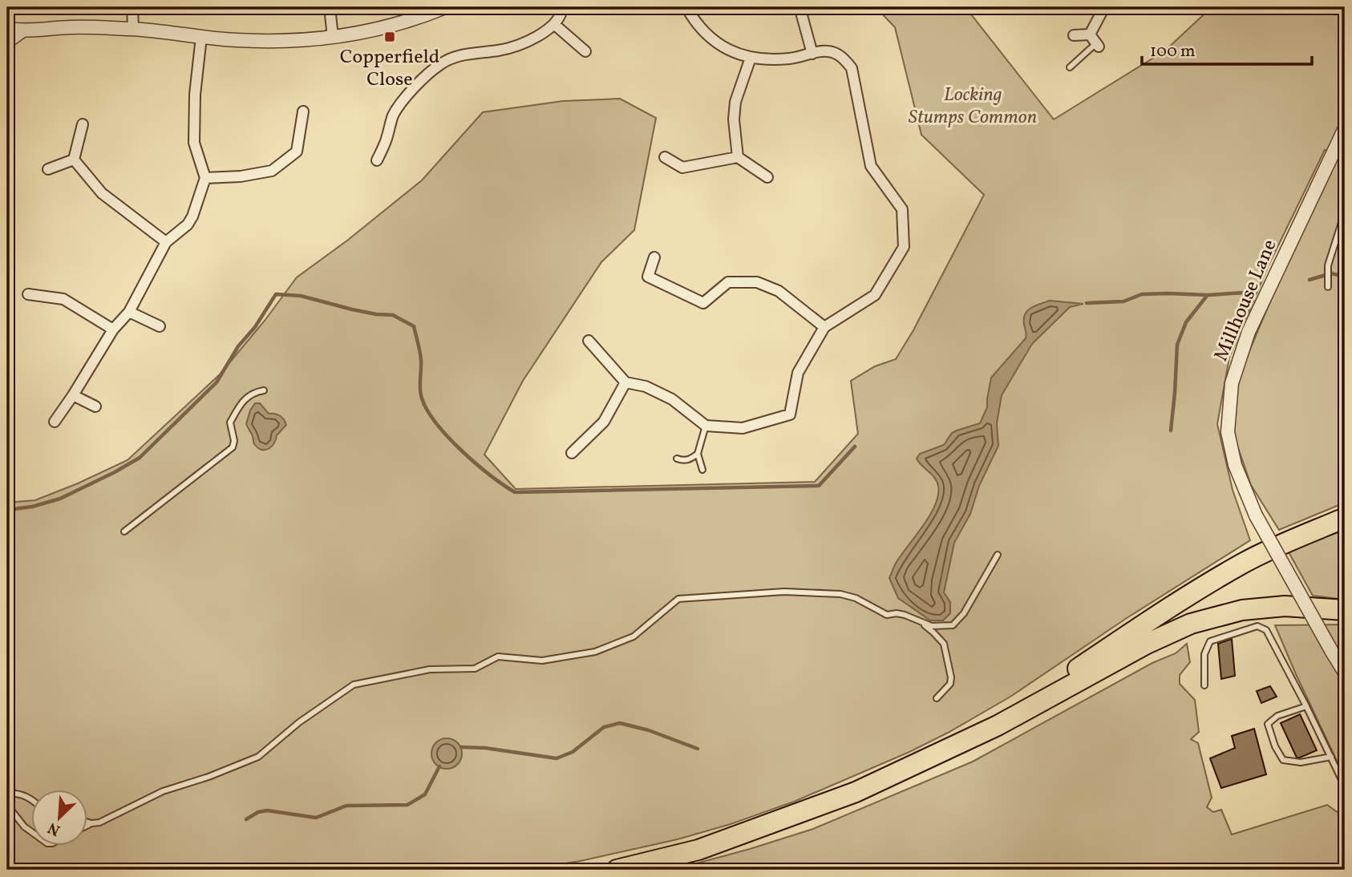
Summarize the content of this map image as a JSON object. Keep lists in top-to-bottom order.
{
  "streets": {
    "street": ["Millhouse Lane"]
  },
  "parks": ["Locking Stumps Common"],
  "places": {
    "transit": ["Copperfield Close"]
  },
  "scale_bar": "100 m",
  "north": "bottom left"
}
